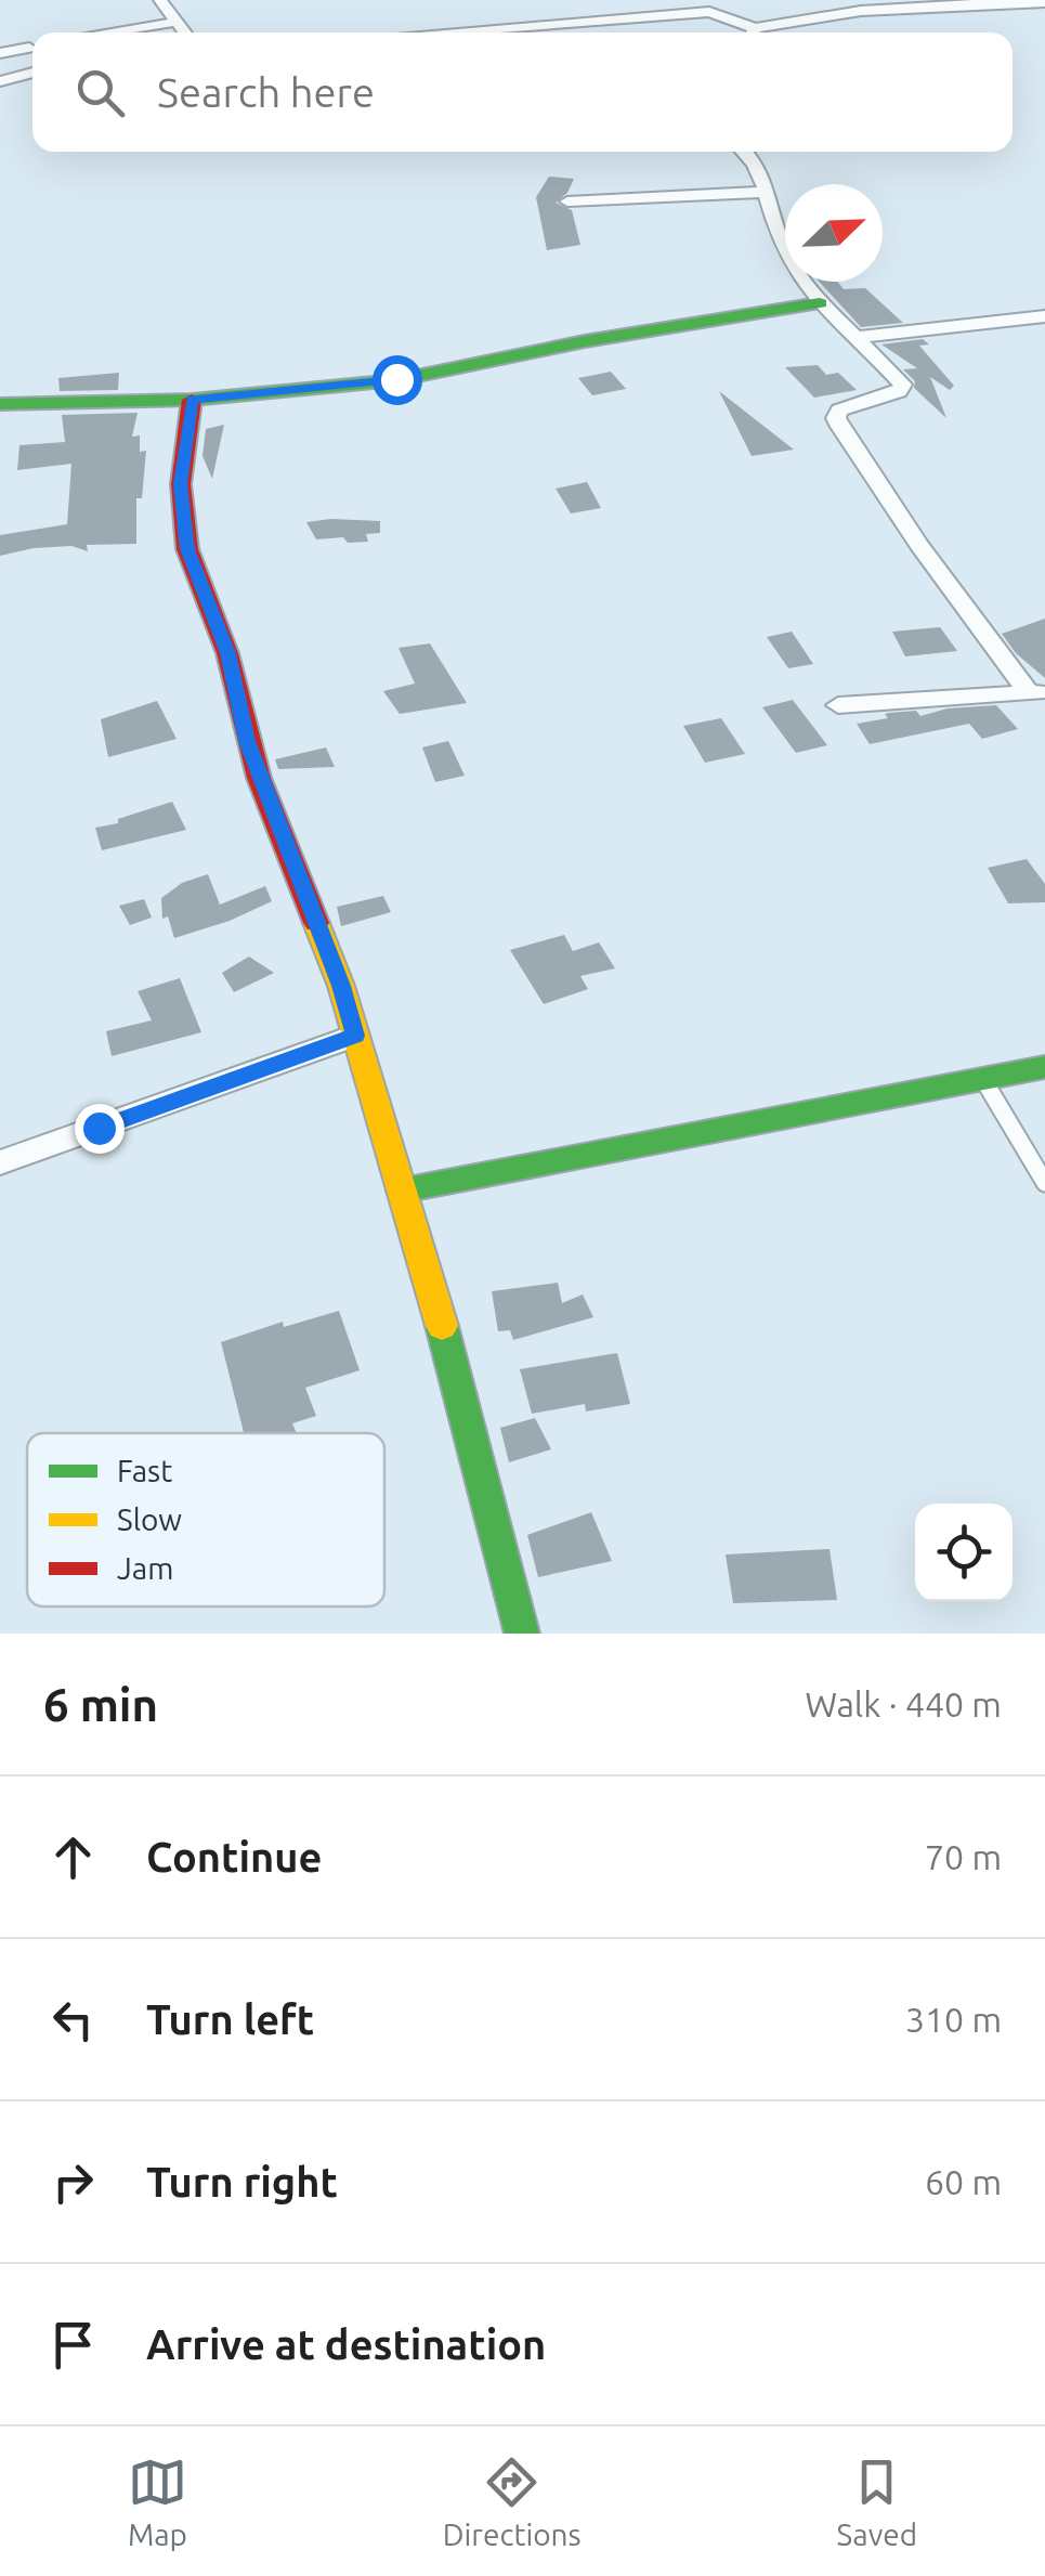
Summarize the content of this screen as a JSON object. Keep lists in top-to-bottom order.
{
  "legend": ["Fast", "Slow", "Jam"],
  "north": "top right",
  "page": {
    "search": "Search here",
    "heading": ["6 min", "Walk · 440 m"],
    "list": [
      ["Continue", "70 m"],
      ["Turn left", "310 m"],
      ["Turn right", "60 m"],
      "Arrive at destination"
    ],
    "nav": ["Map", "Directions", "Saved"]
  }
}
